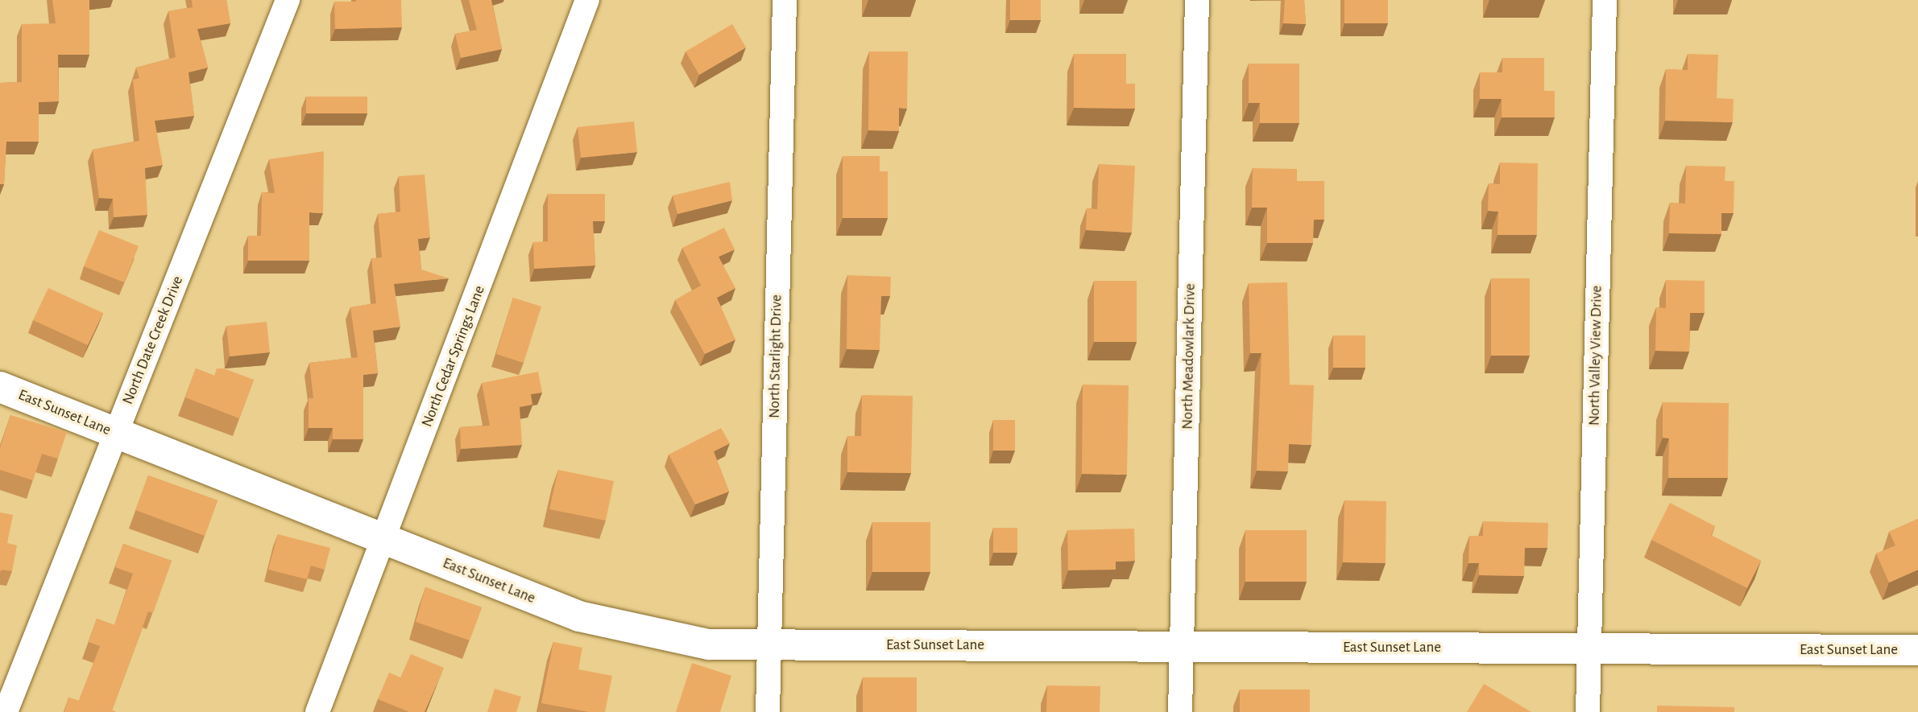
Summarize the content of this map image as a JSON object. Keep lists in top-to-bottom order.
{
  "streets": {
    "street": [
      "North Date Creek Drive",
      "North Valley View Drive",
      "North Cedar Springs Lane",
      "North Starlight Drive",
      "North Meadowlark Drive",
      "East Sunset Lane"
    ]
  },
  "crossings": [
    ["North Date Creek Drive", "East Sunset Lane"],
    ["North Valley View Drive", "East Sunset Lane"],
    ["North Cedar Springs Lane", "East Sunset Lane"],
    ["North Starlight Drive", "East Sunset Lane"],
    ["North Meadowlark Drive", "East Sunset Lane"]
  ]
}
